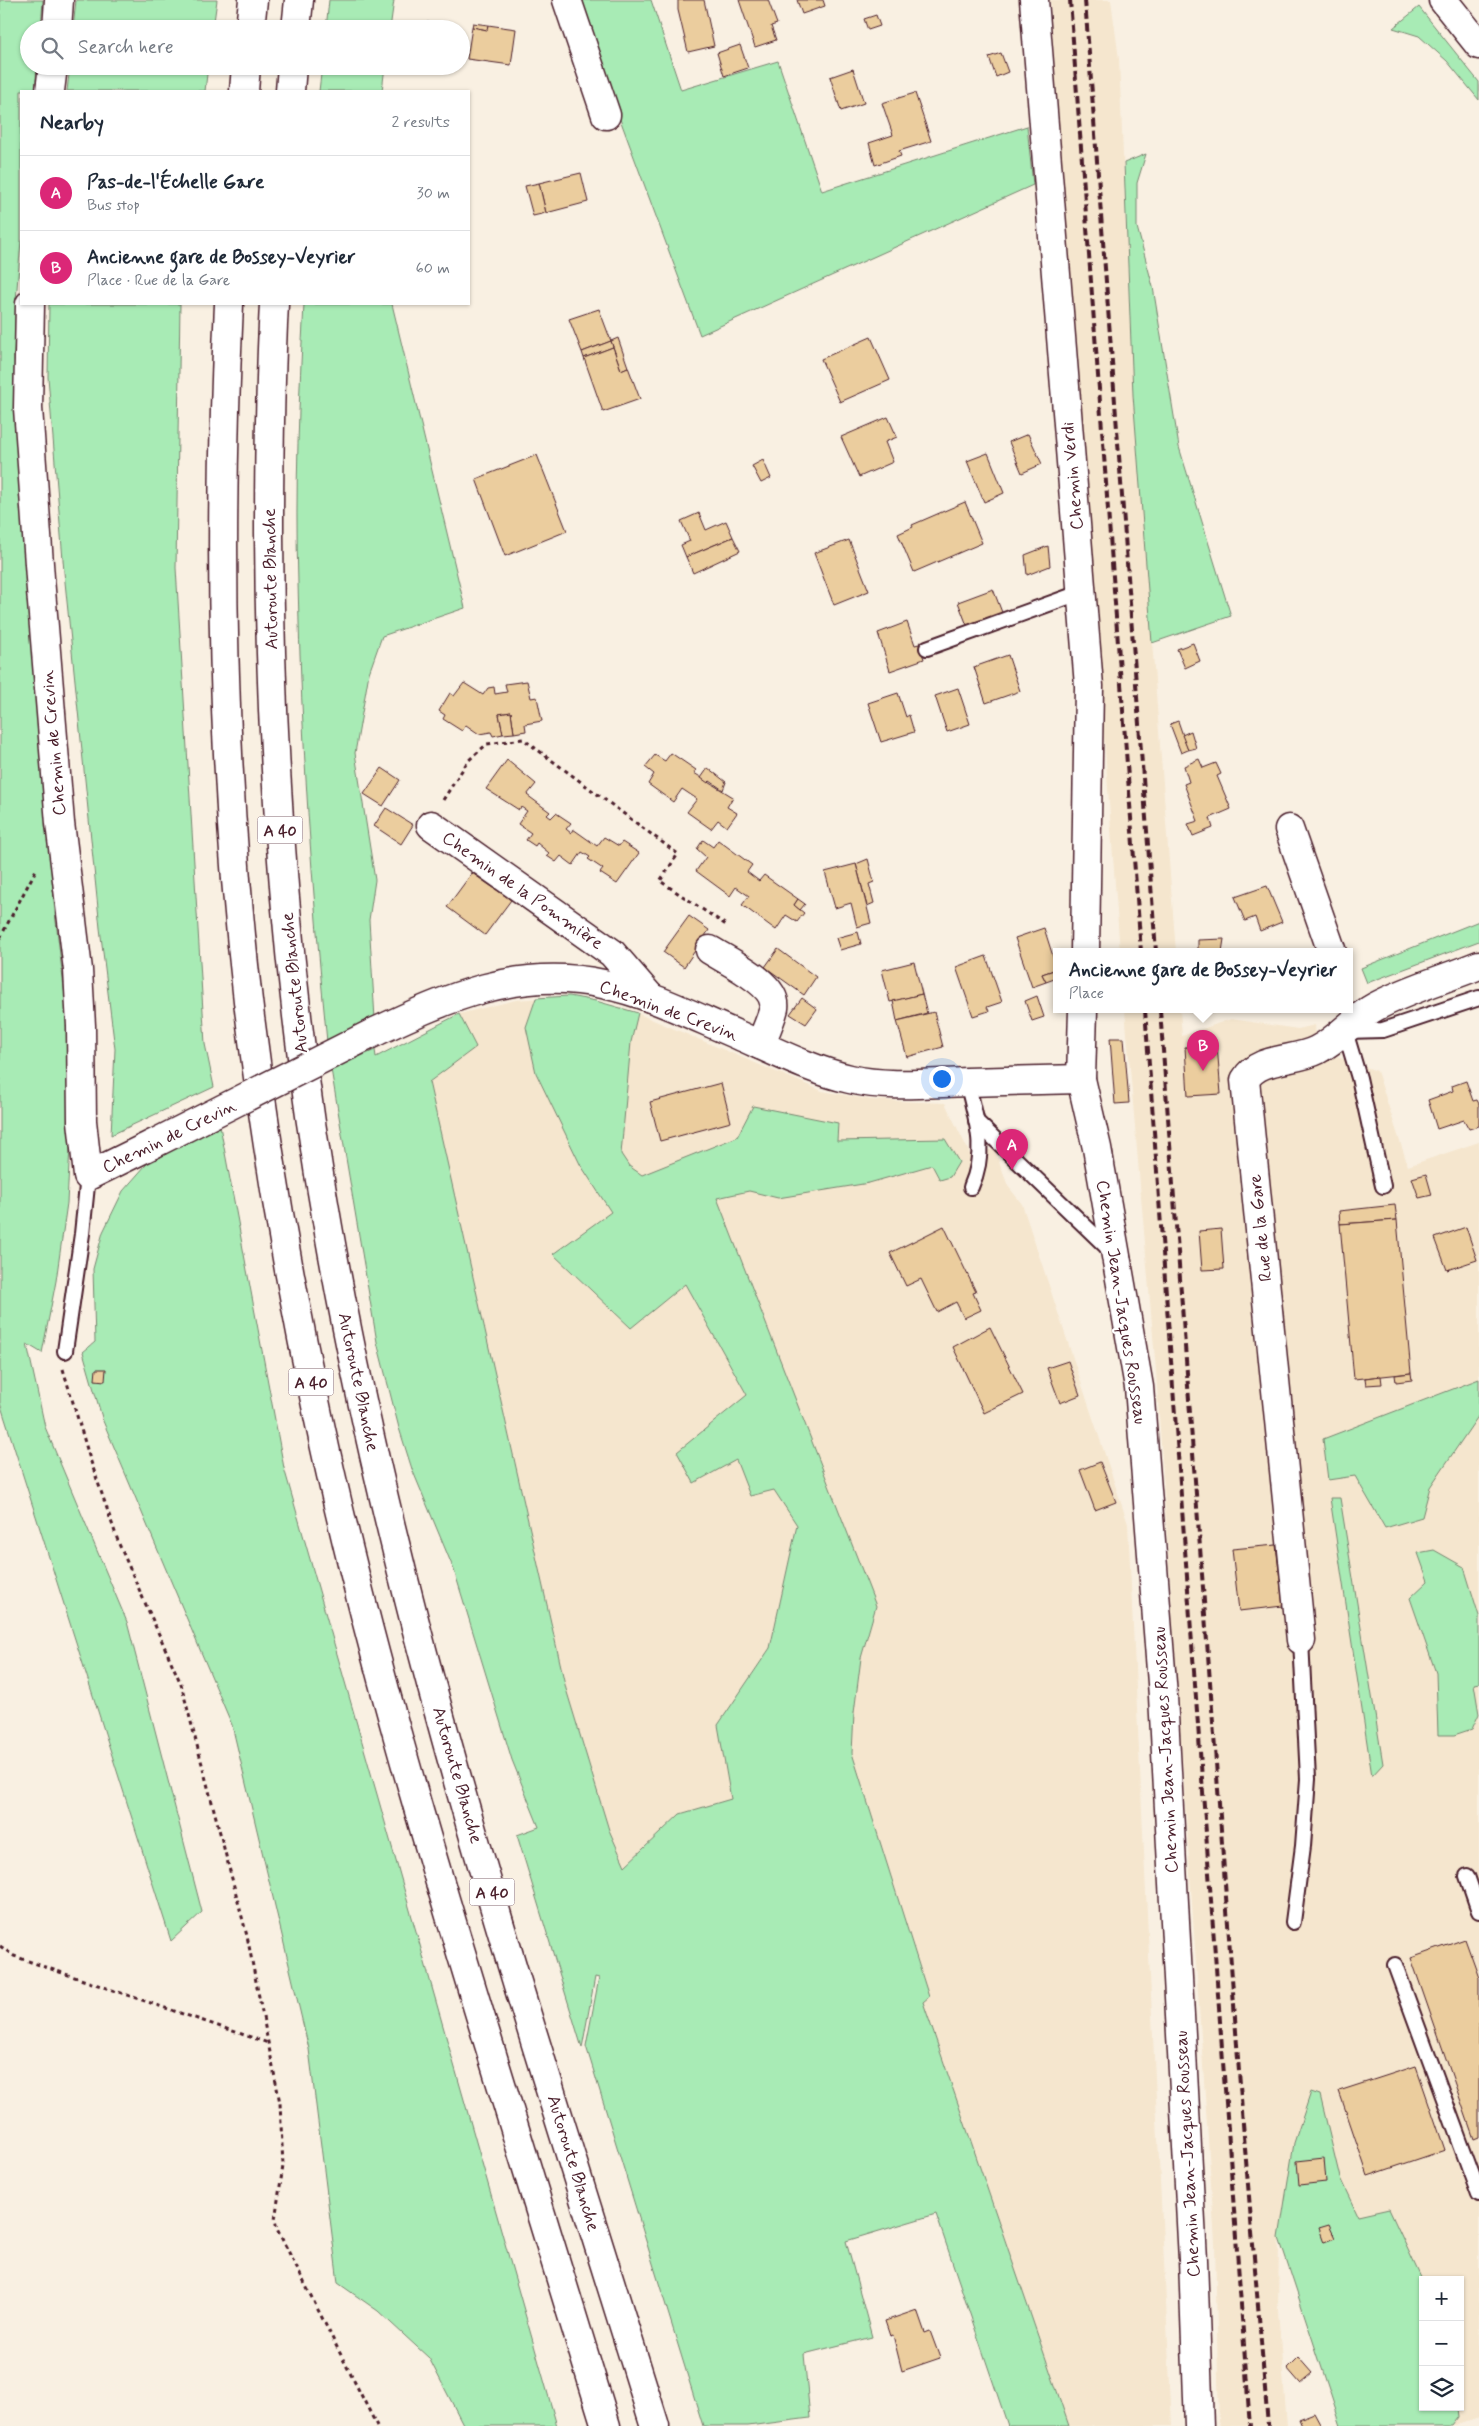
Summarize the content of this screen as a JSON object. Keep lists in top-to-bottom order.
{
  "streets": {
    "main road": [
      "Chemin Verdi",
      "Autoroute Blanche",
      "Chemin de Crevin",
      "A 40",
      "Chemin de la Pommière",
      "Rue de la Gare",
      "Chemin Jean-Jacques Rousseau"
    ]
  },
  "crossings": [
    ["Chemin de Crevin", "Chemin de la Pommière"],
    ["Chemin de Crevin", "Chemin Jean-Jacques Rousseau"]
  ],
  "page": {
    "search": "Search here",
    "heading": ["Nearby", "2 results"],
    "list": [
      {
        "mark": "A",
        "name": "Pas-de-l'Échelle Gare",
        "note": "Bus stop",
        "value": "30 m"
      },
      {
        "mark": "B",
        "name": "Ancienne gare de Bossey-Veyrier",
        "note": "Place · Rue de la Gare",
        "value": "60 m"
      }
    ],
    "popup": ["Ancienne gare de Bossey-Veyrier", "Place"],
    "pins": ["B", "A"],
    "map_buttons": ["+", "−"]
  }
}
